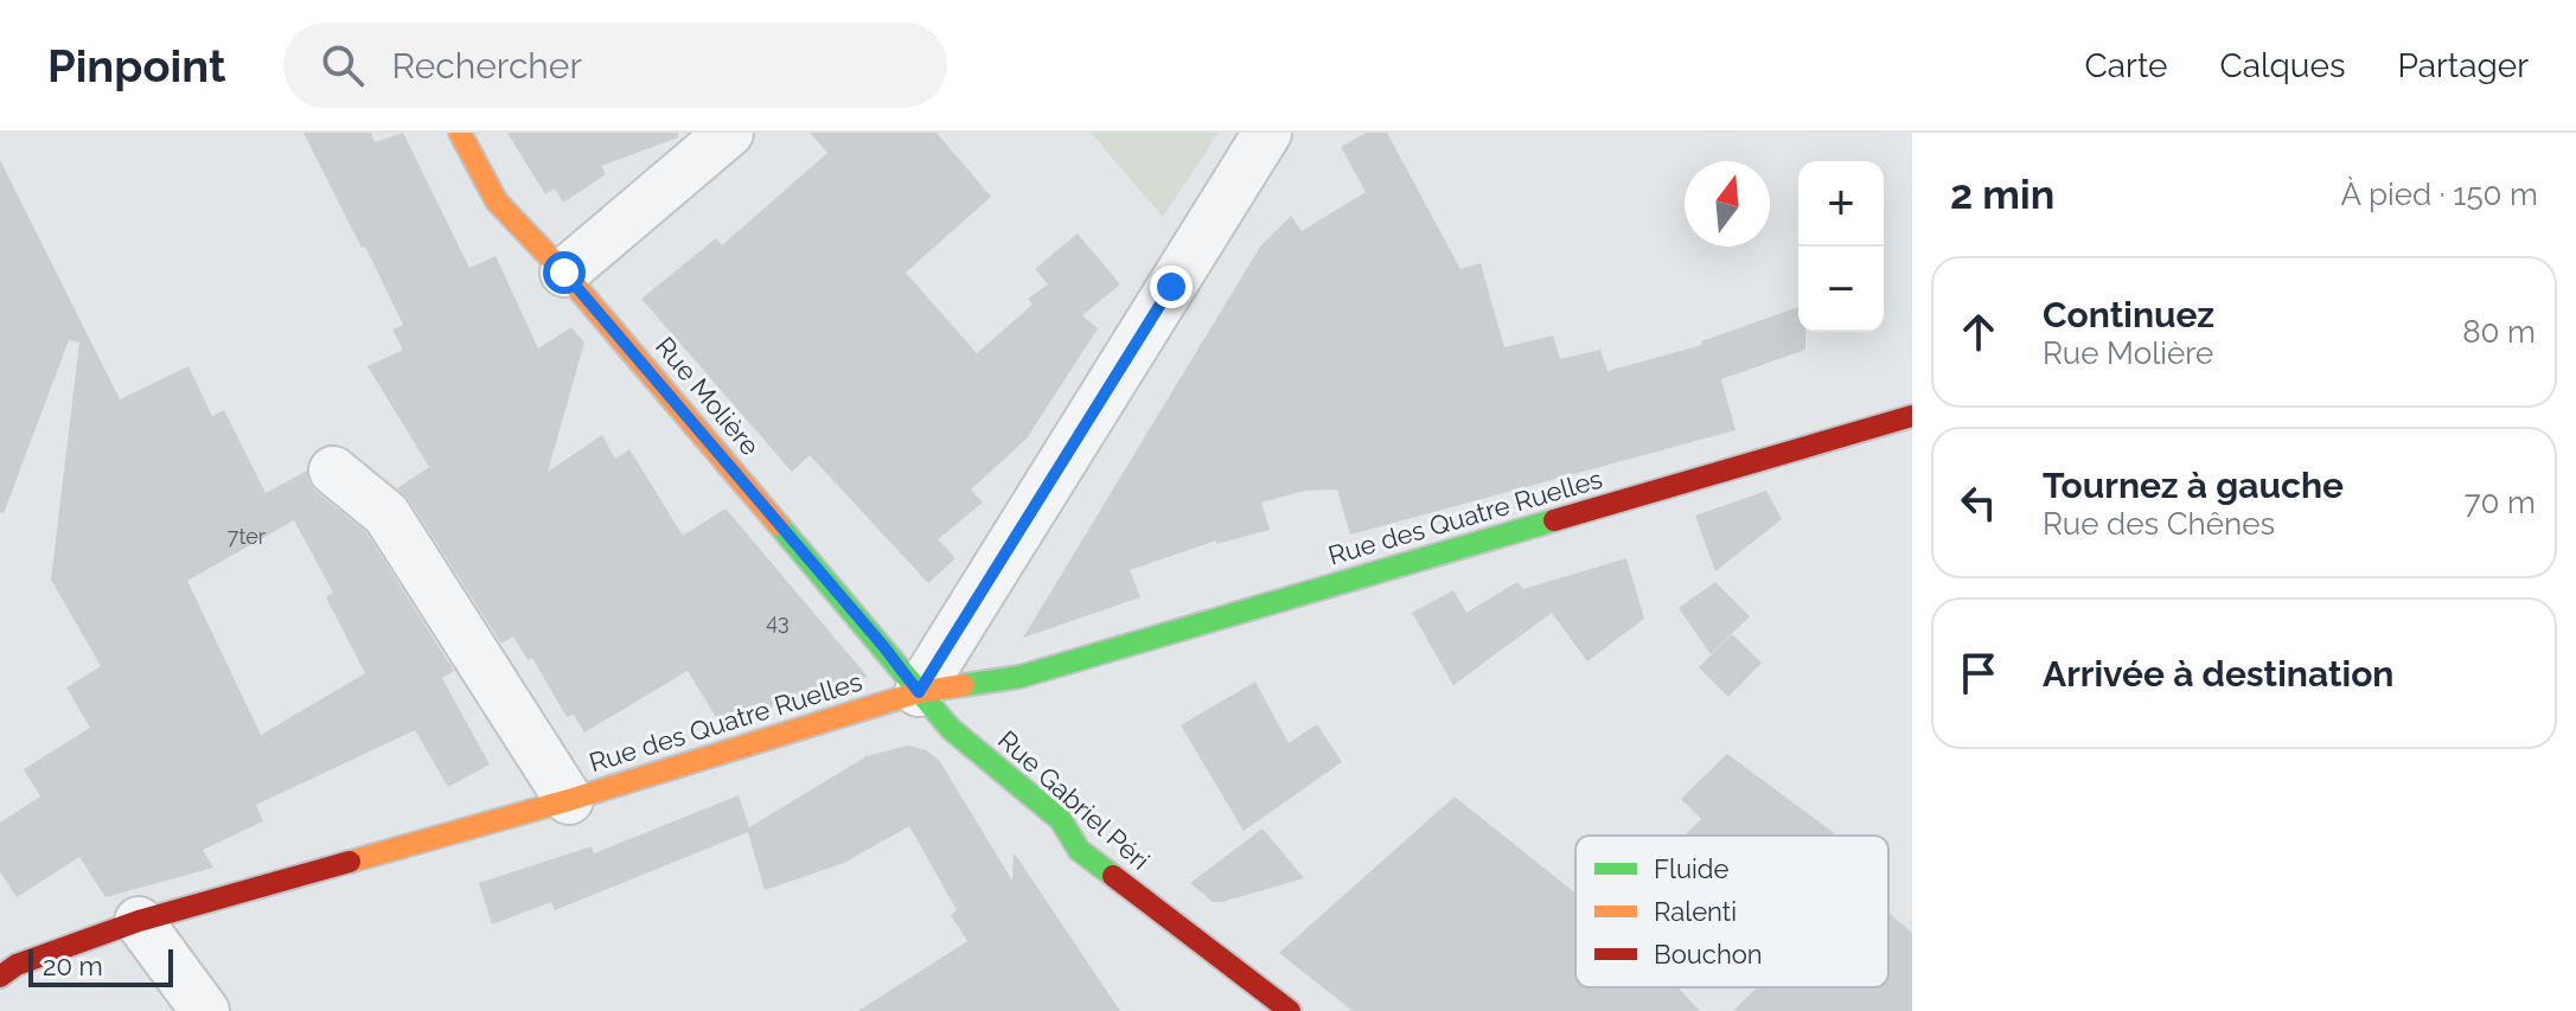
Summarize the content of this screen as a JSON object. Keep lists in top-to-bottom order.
{
  "streets": {
    "street": ["Rue Molière", "Rue des Quatre Ruelles", "Rue Gabriel Péri"]
  },
  "crossings": [
    ["Rue Molière", "Rue des Quatre Ruelles"],
    ["Rue Molière", "Rue Gabriel Péri"],
    ["Rue des Quatre Ruelles", "Rue Gabriel Péri"]
  ],
  "house_numbers": ["7ter", "43"],
  "legend": ["Fluide", "Ralenti", "Bouchon"],
  "scale_bar": "20 m",
  "north": "top",
  "page": {
    "header": "Pinpoint",
    "search": "Rechercher",
    "nav": ["Carte", "Calques", "Partager"],
    "heading": ["2 min", "À pied · 150 m"],
    "map_buttons": ["+", "−"],
    "list": [
      ["Continuez", "Rue Molière", "80 m"],
      ["Tournez à gauche", "Rue des Chênes", "70 m"],
      "Arrivée à destination"
    ],
    "scale": "20 m"
  }
}
